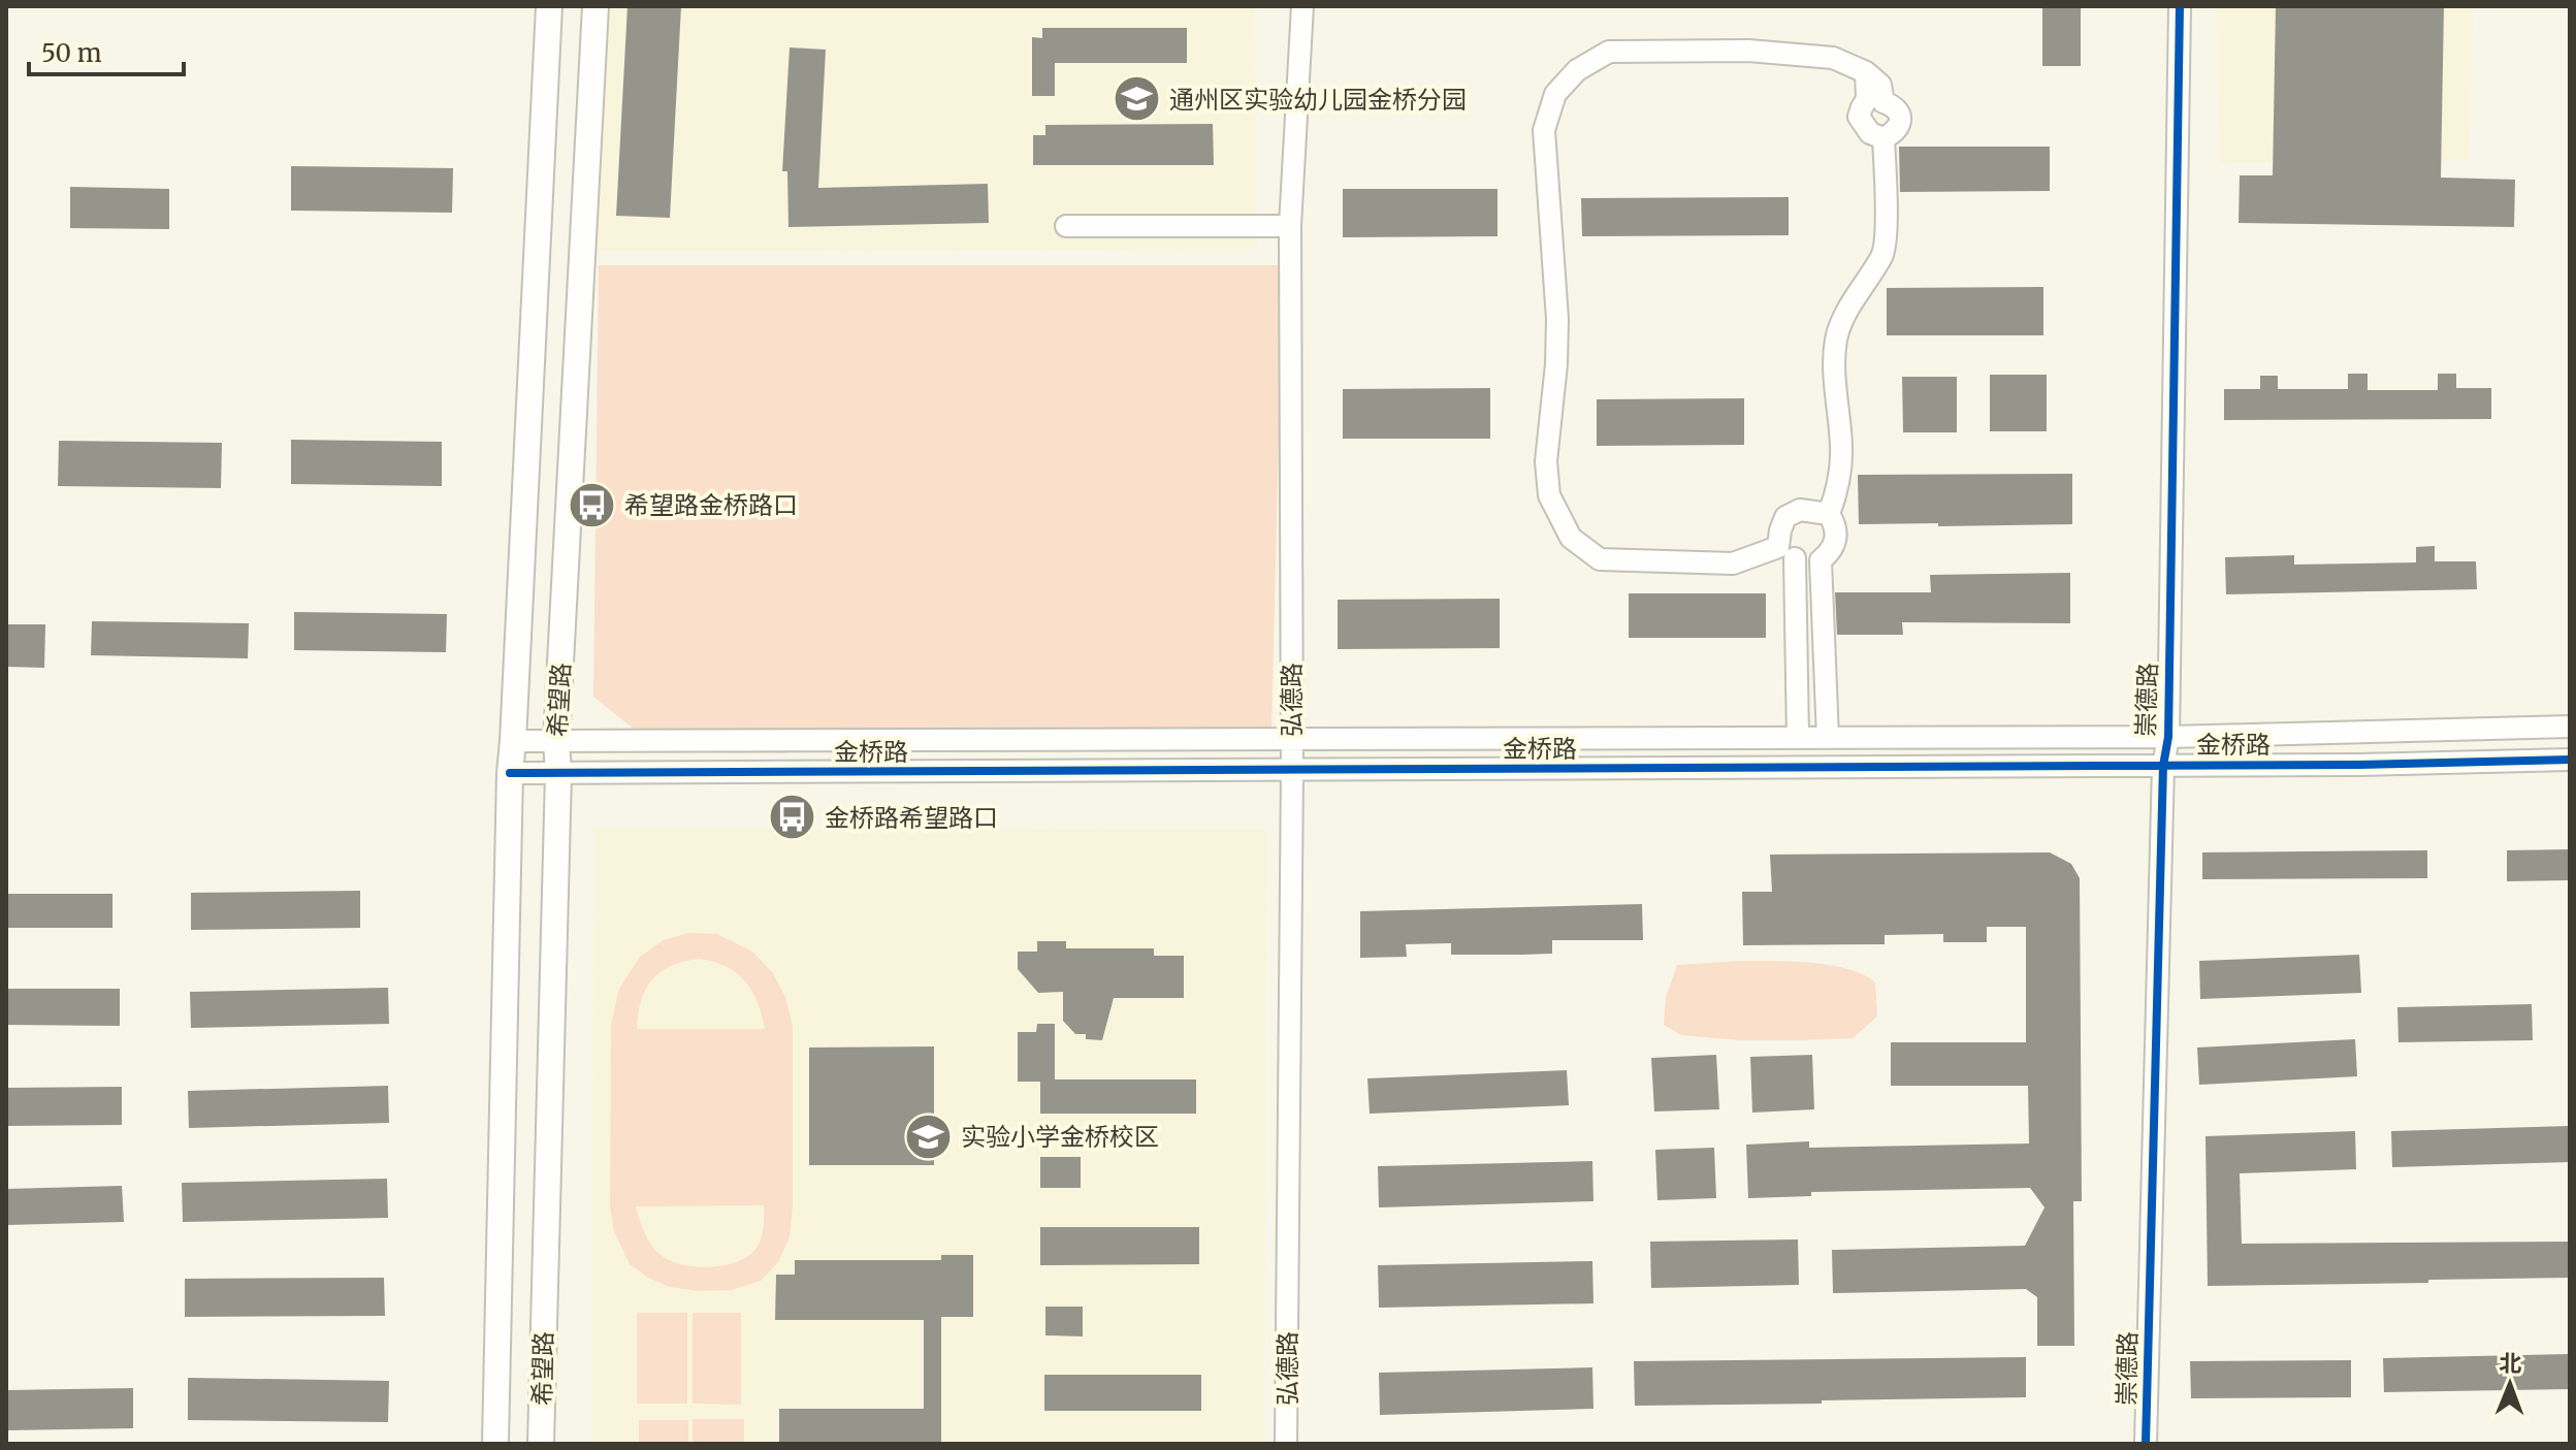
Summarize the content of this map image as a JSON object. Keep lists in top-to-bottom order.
{
  "streets": {
    "main road": ["希望路"],
    "street": ["弘德路", "崇德路", "金桥路"]
  },
  "crossings": [
    ["希望路", "金桥路"],
    ["弘德路", "金桥路"],
    ["崇德路", "金桥路"]
  ],
  "places": {
    "school or university": ["通州区实验幼儿园金桥分园", "实验小学金桥校区"],
    "bus stop": ["希望路金桥路口", "金桥路希望路口"]
  },
  "scale_bar": "50 m",
  "north": "top"
}
